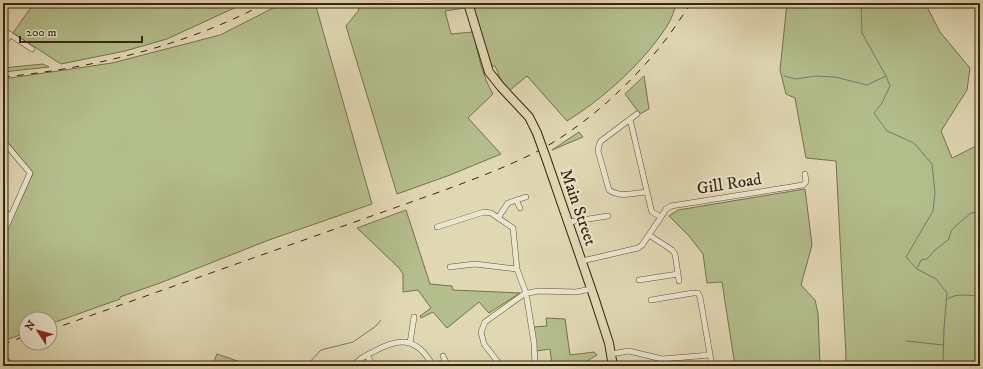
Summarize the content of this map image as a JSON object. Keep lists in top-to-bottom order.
{
  "streets": {
    "main road": ["Main Street"],
    "street": ["Gill Road"]
  },
  "scale_bar": "200 m",
  "north": "top left"
}
